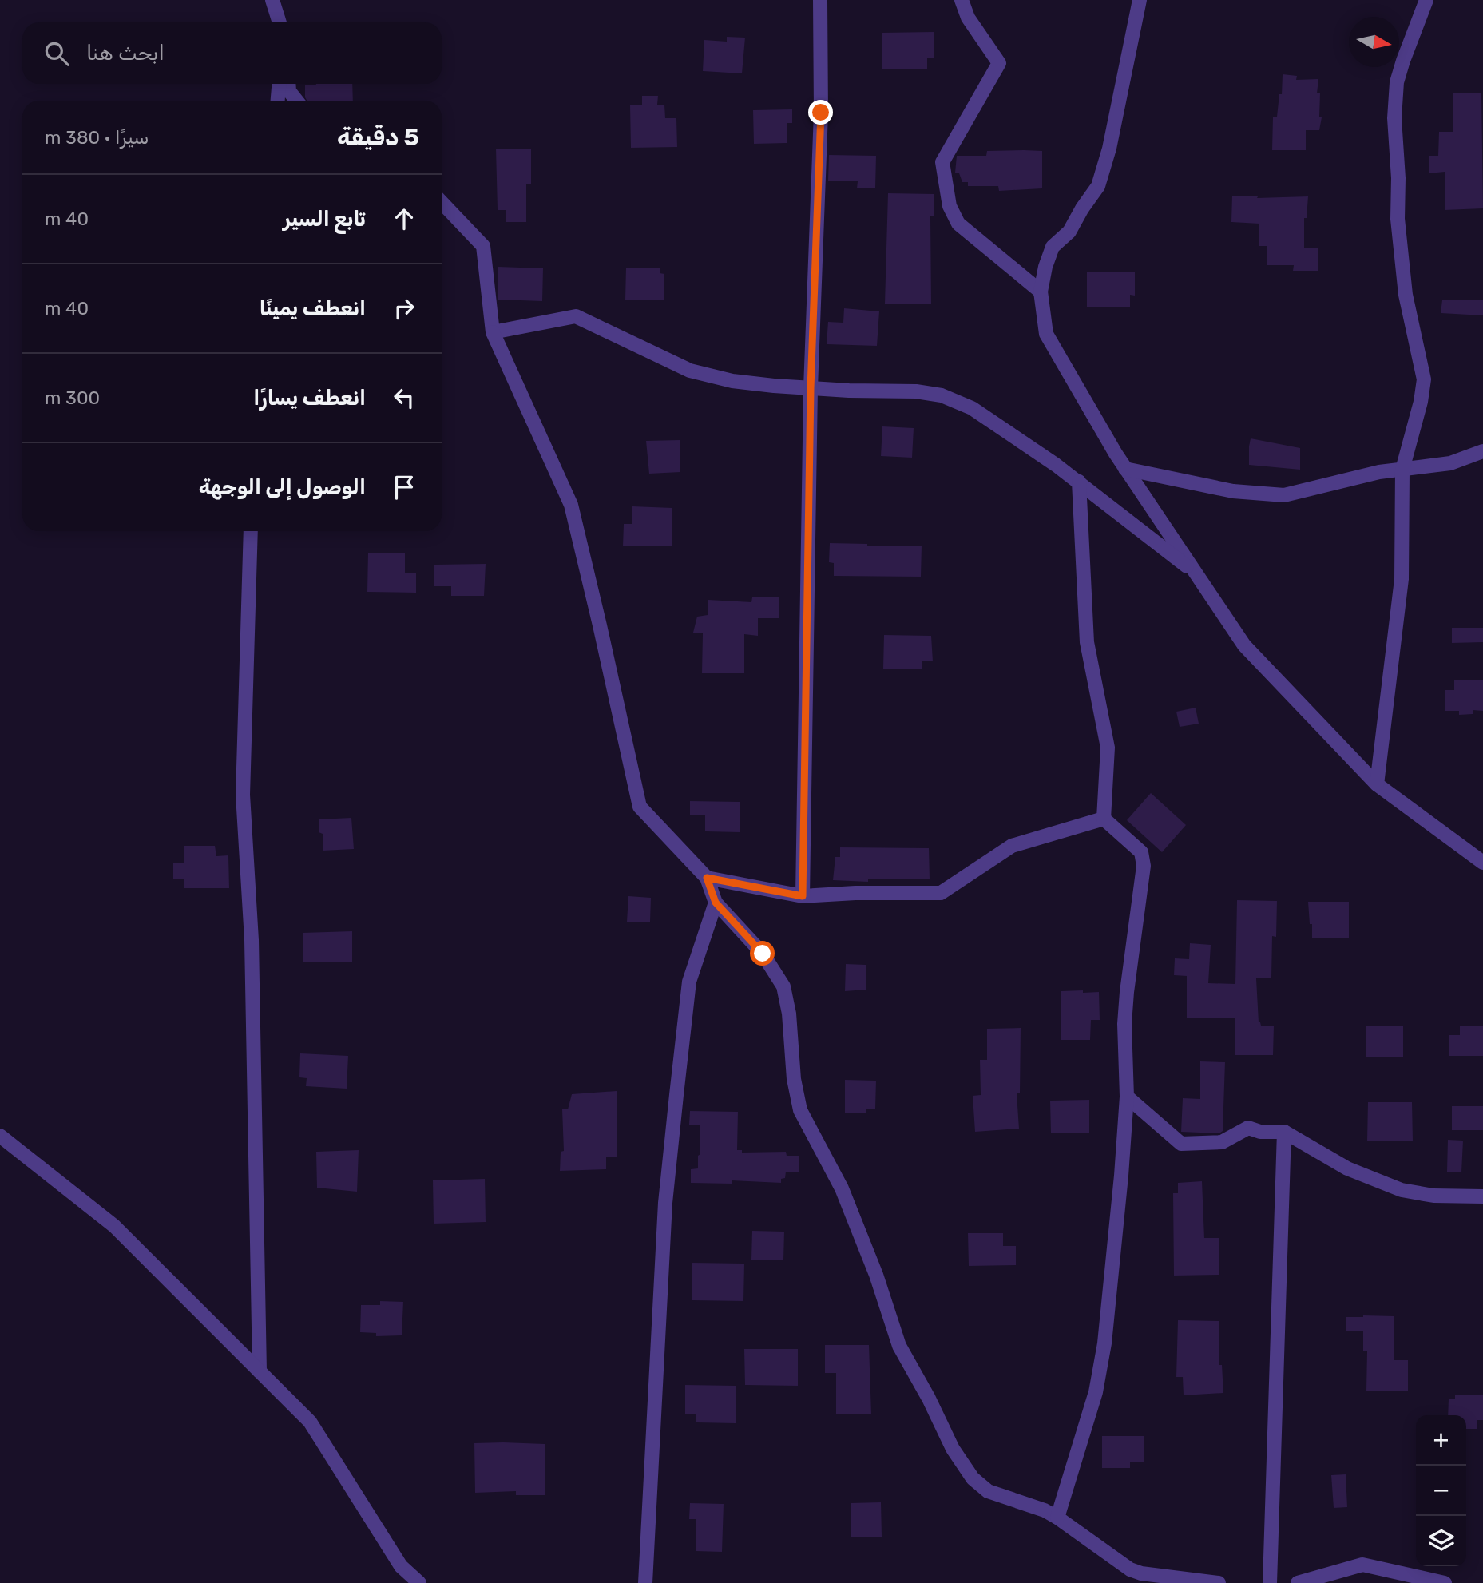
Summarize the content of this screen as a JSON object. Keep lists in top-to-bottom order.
{
  "north": "right",
  "page": {
    "search": "ابحث هنا",
    "heading": ["5 دقيقة", "سيرًا · 380 m"],
    "list": [
      ["تابع السير", "40 m"],
      ["انعطف يمينًا", "40 m"],
      ["انعطف يسارًا", "300 m"],
      "الوصول إلى الوجهة"
    ],
    "map_buttons": ["+", "−"]
  }
}
